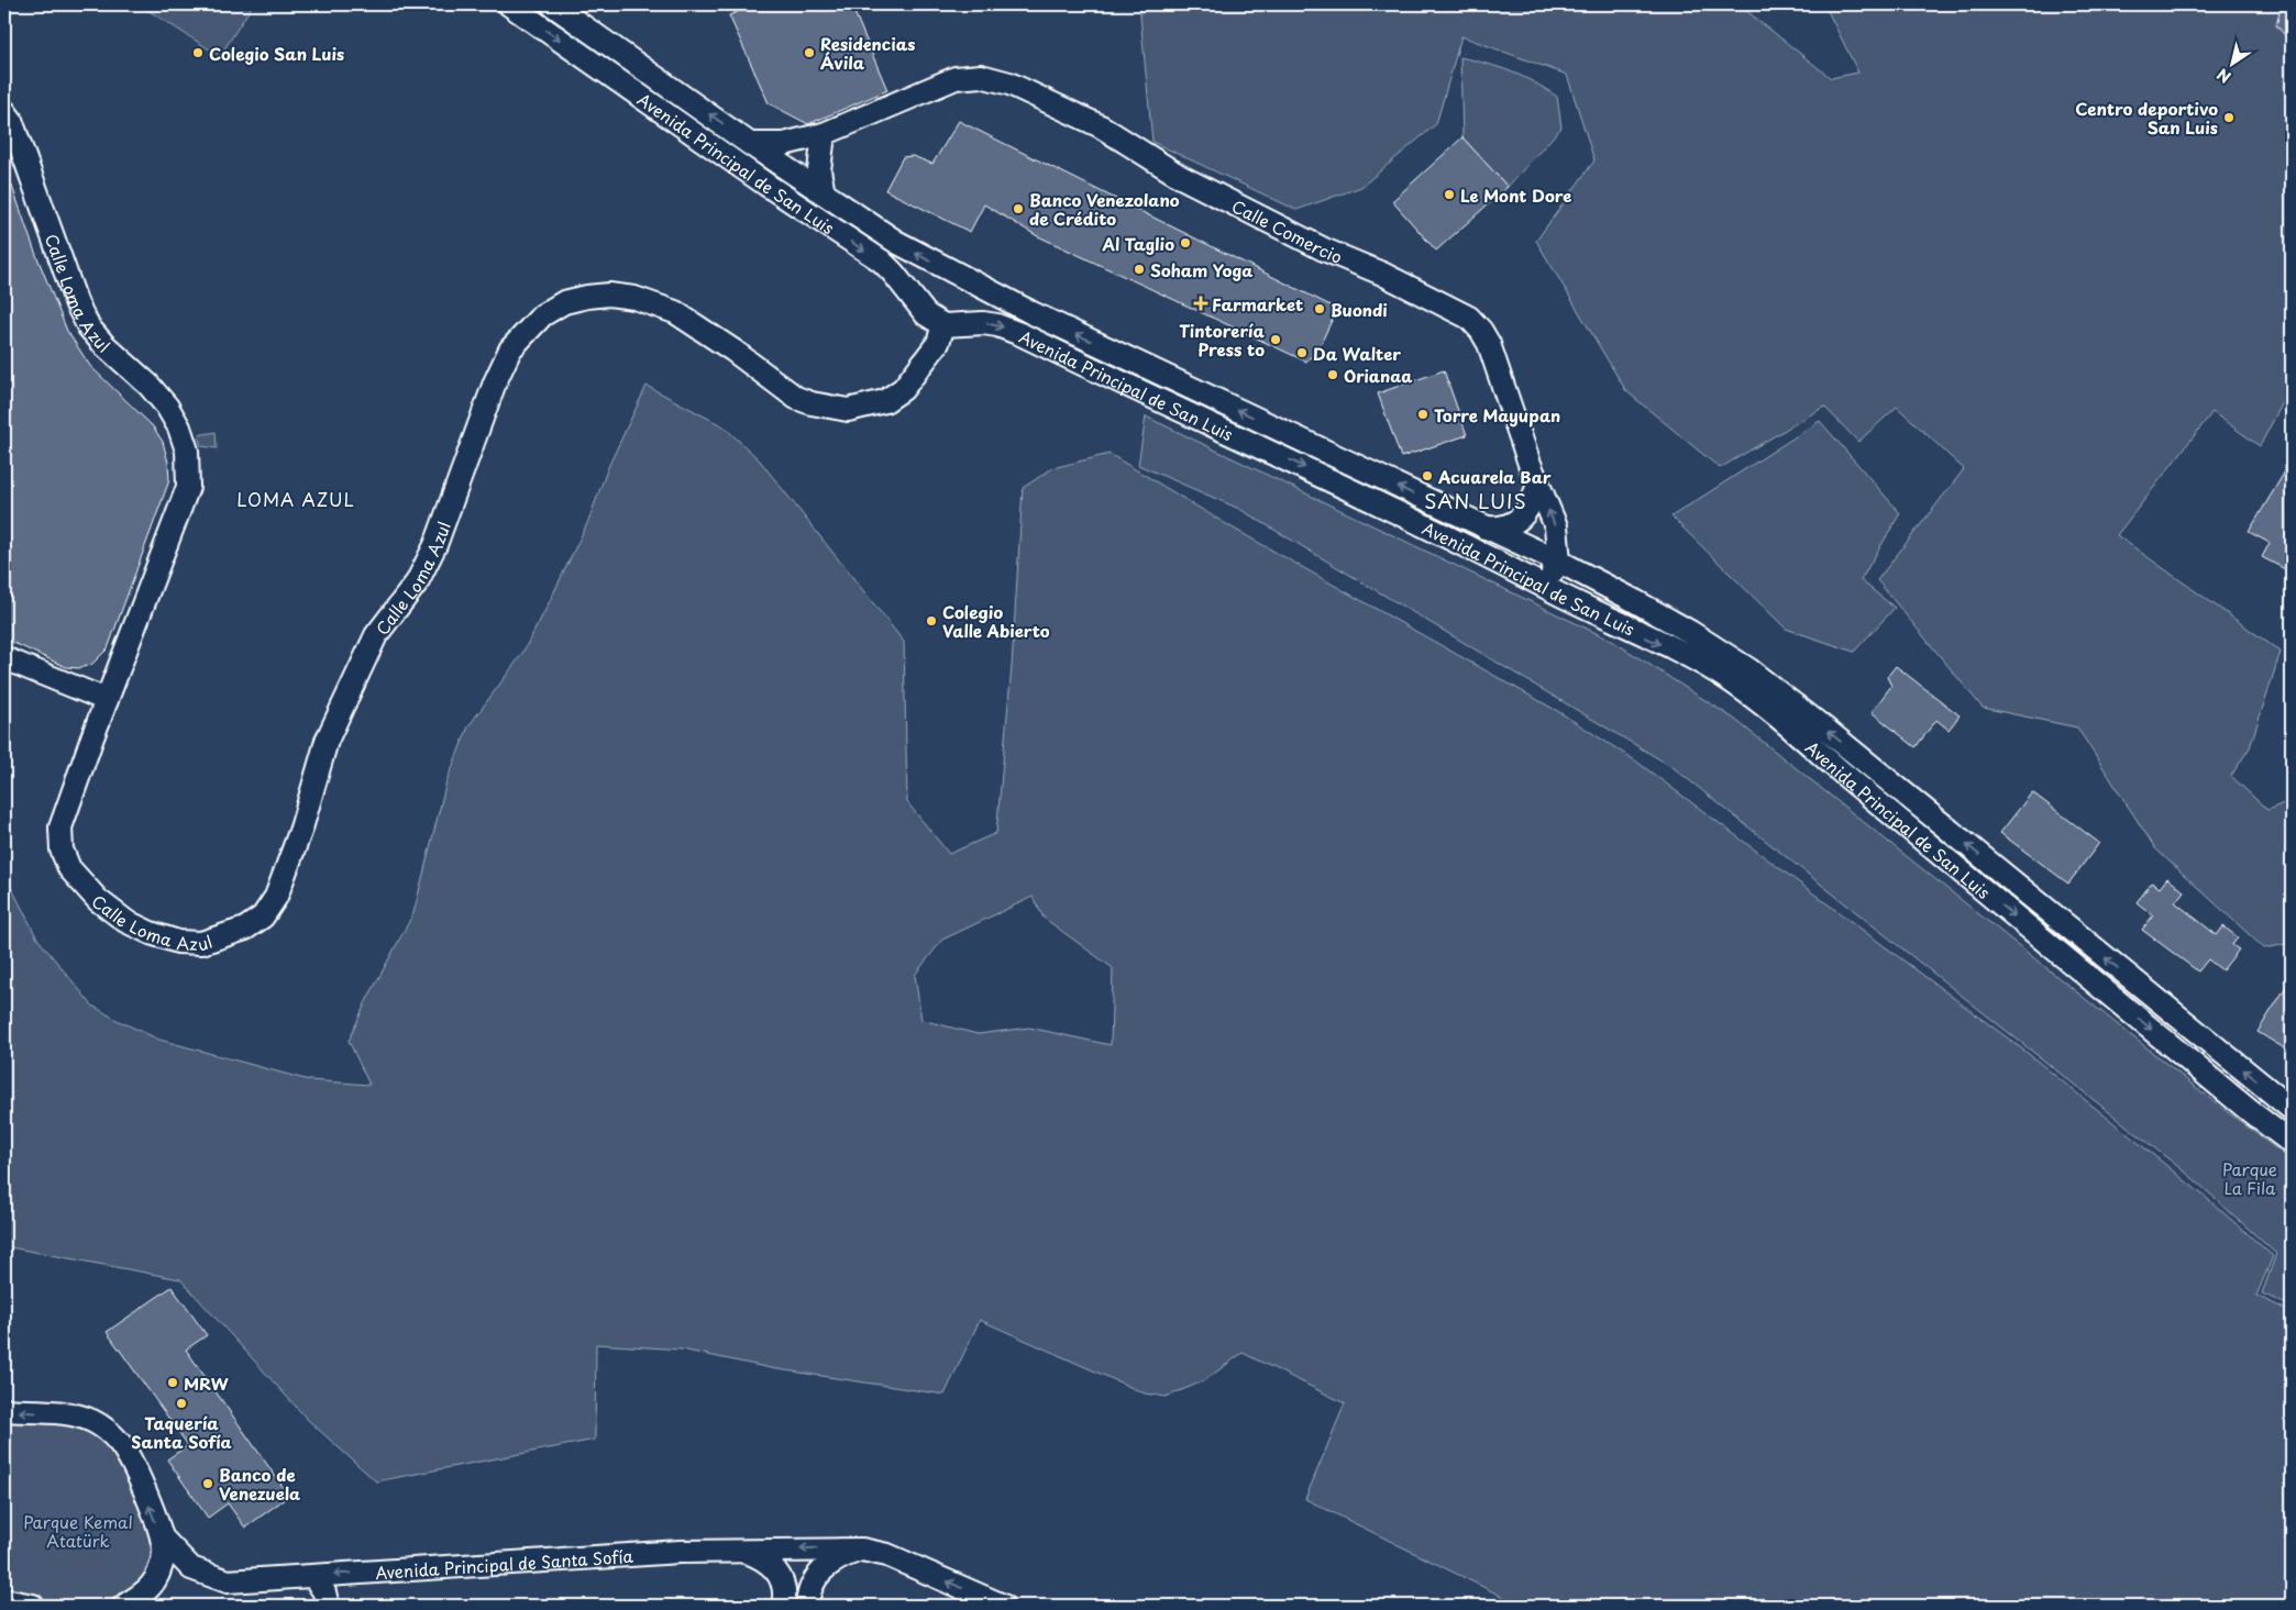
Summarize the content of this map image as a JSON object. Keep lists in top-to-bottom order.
{
  "streets": {
    "street": [
      "Avenida Principal de San Luis",
      "Calle Comercio",
      "Calle Loma Azul",
      "Avenida Principal de Santa Sofía"
    ]
  },
  "crossings": [
    ["Avenida Principal de San Luis", "Calle Comercio"],
    ["Avenida Principal de San Luis", "Calle Loma Azul"]
  ],
  "one_way": ["Avenida Principal de Santa Sofía"],
  "districts": ["LOMA AZUL", "SAN LUIS"],
  "parks": ["Parque La Fila", "Parque Kemal Atatürk"],
  "places": {
    "other": [
      "Colegio San Luis",
      "Residencias Ávila",
      "Centro deportivo San Luis",
      "Le Mont Dore",
      "Banco Venezolano de Crédito",
      "Al Taglio",
      "Soham Yoga",
      "Buondi",
      "Tintorería Press to",
      "Da Walter",
      "Orianaa",
      "Torre Mayupan",
      "Acuarela Bar",
      "Colegio Valle Abierto",
      "MRW",
      "Taquería Santa Sofía",
      "Banco de Venezuela"
    ],
    "health": ["Farmarket"]
  },
  "north": "bottom left"
}
